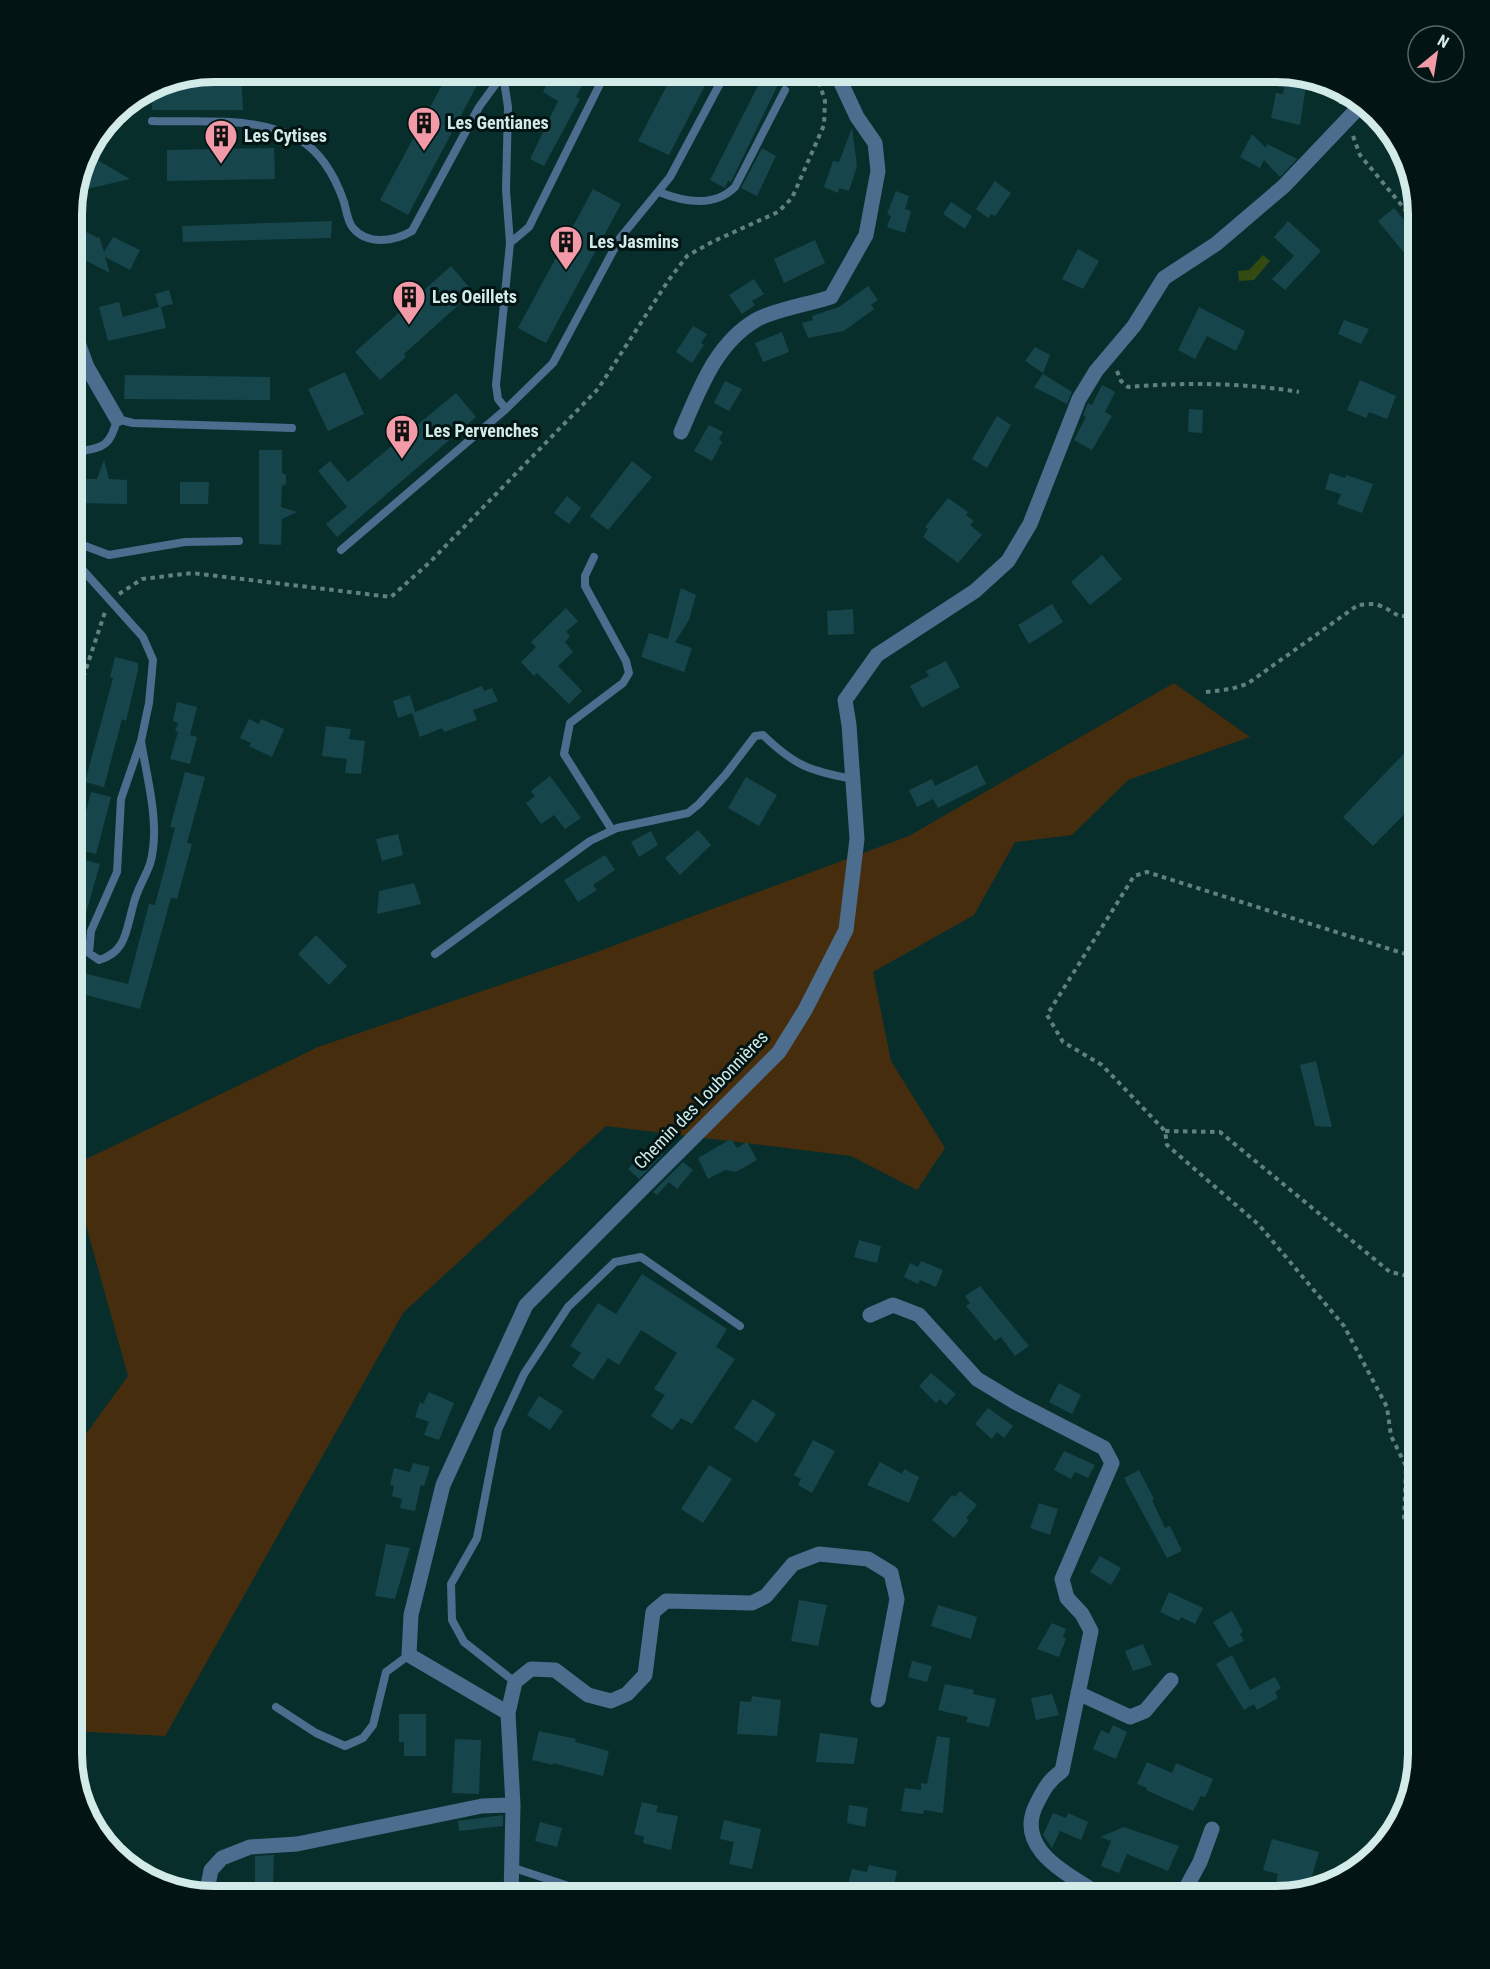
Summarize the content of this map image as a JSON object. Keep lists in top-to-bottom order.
{
  "streets": {
    "street": ["Chemin des Loubonnières"]
  },
  "places": {
    "building": [
      "Les Gentianes",
      "Les Cytises",
      "Les Jasmins",
      "Les Oeillets",
      "Les Pervenches"
    ]
  },
  "north": "top right"
}
